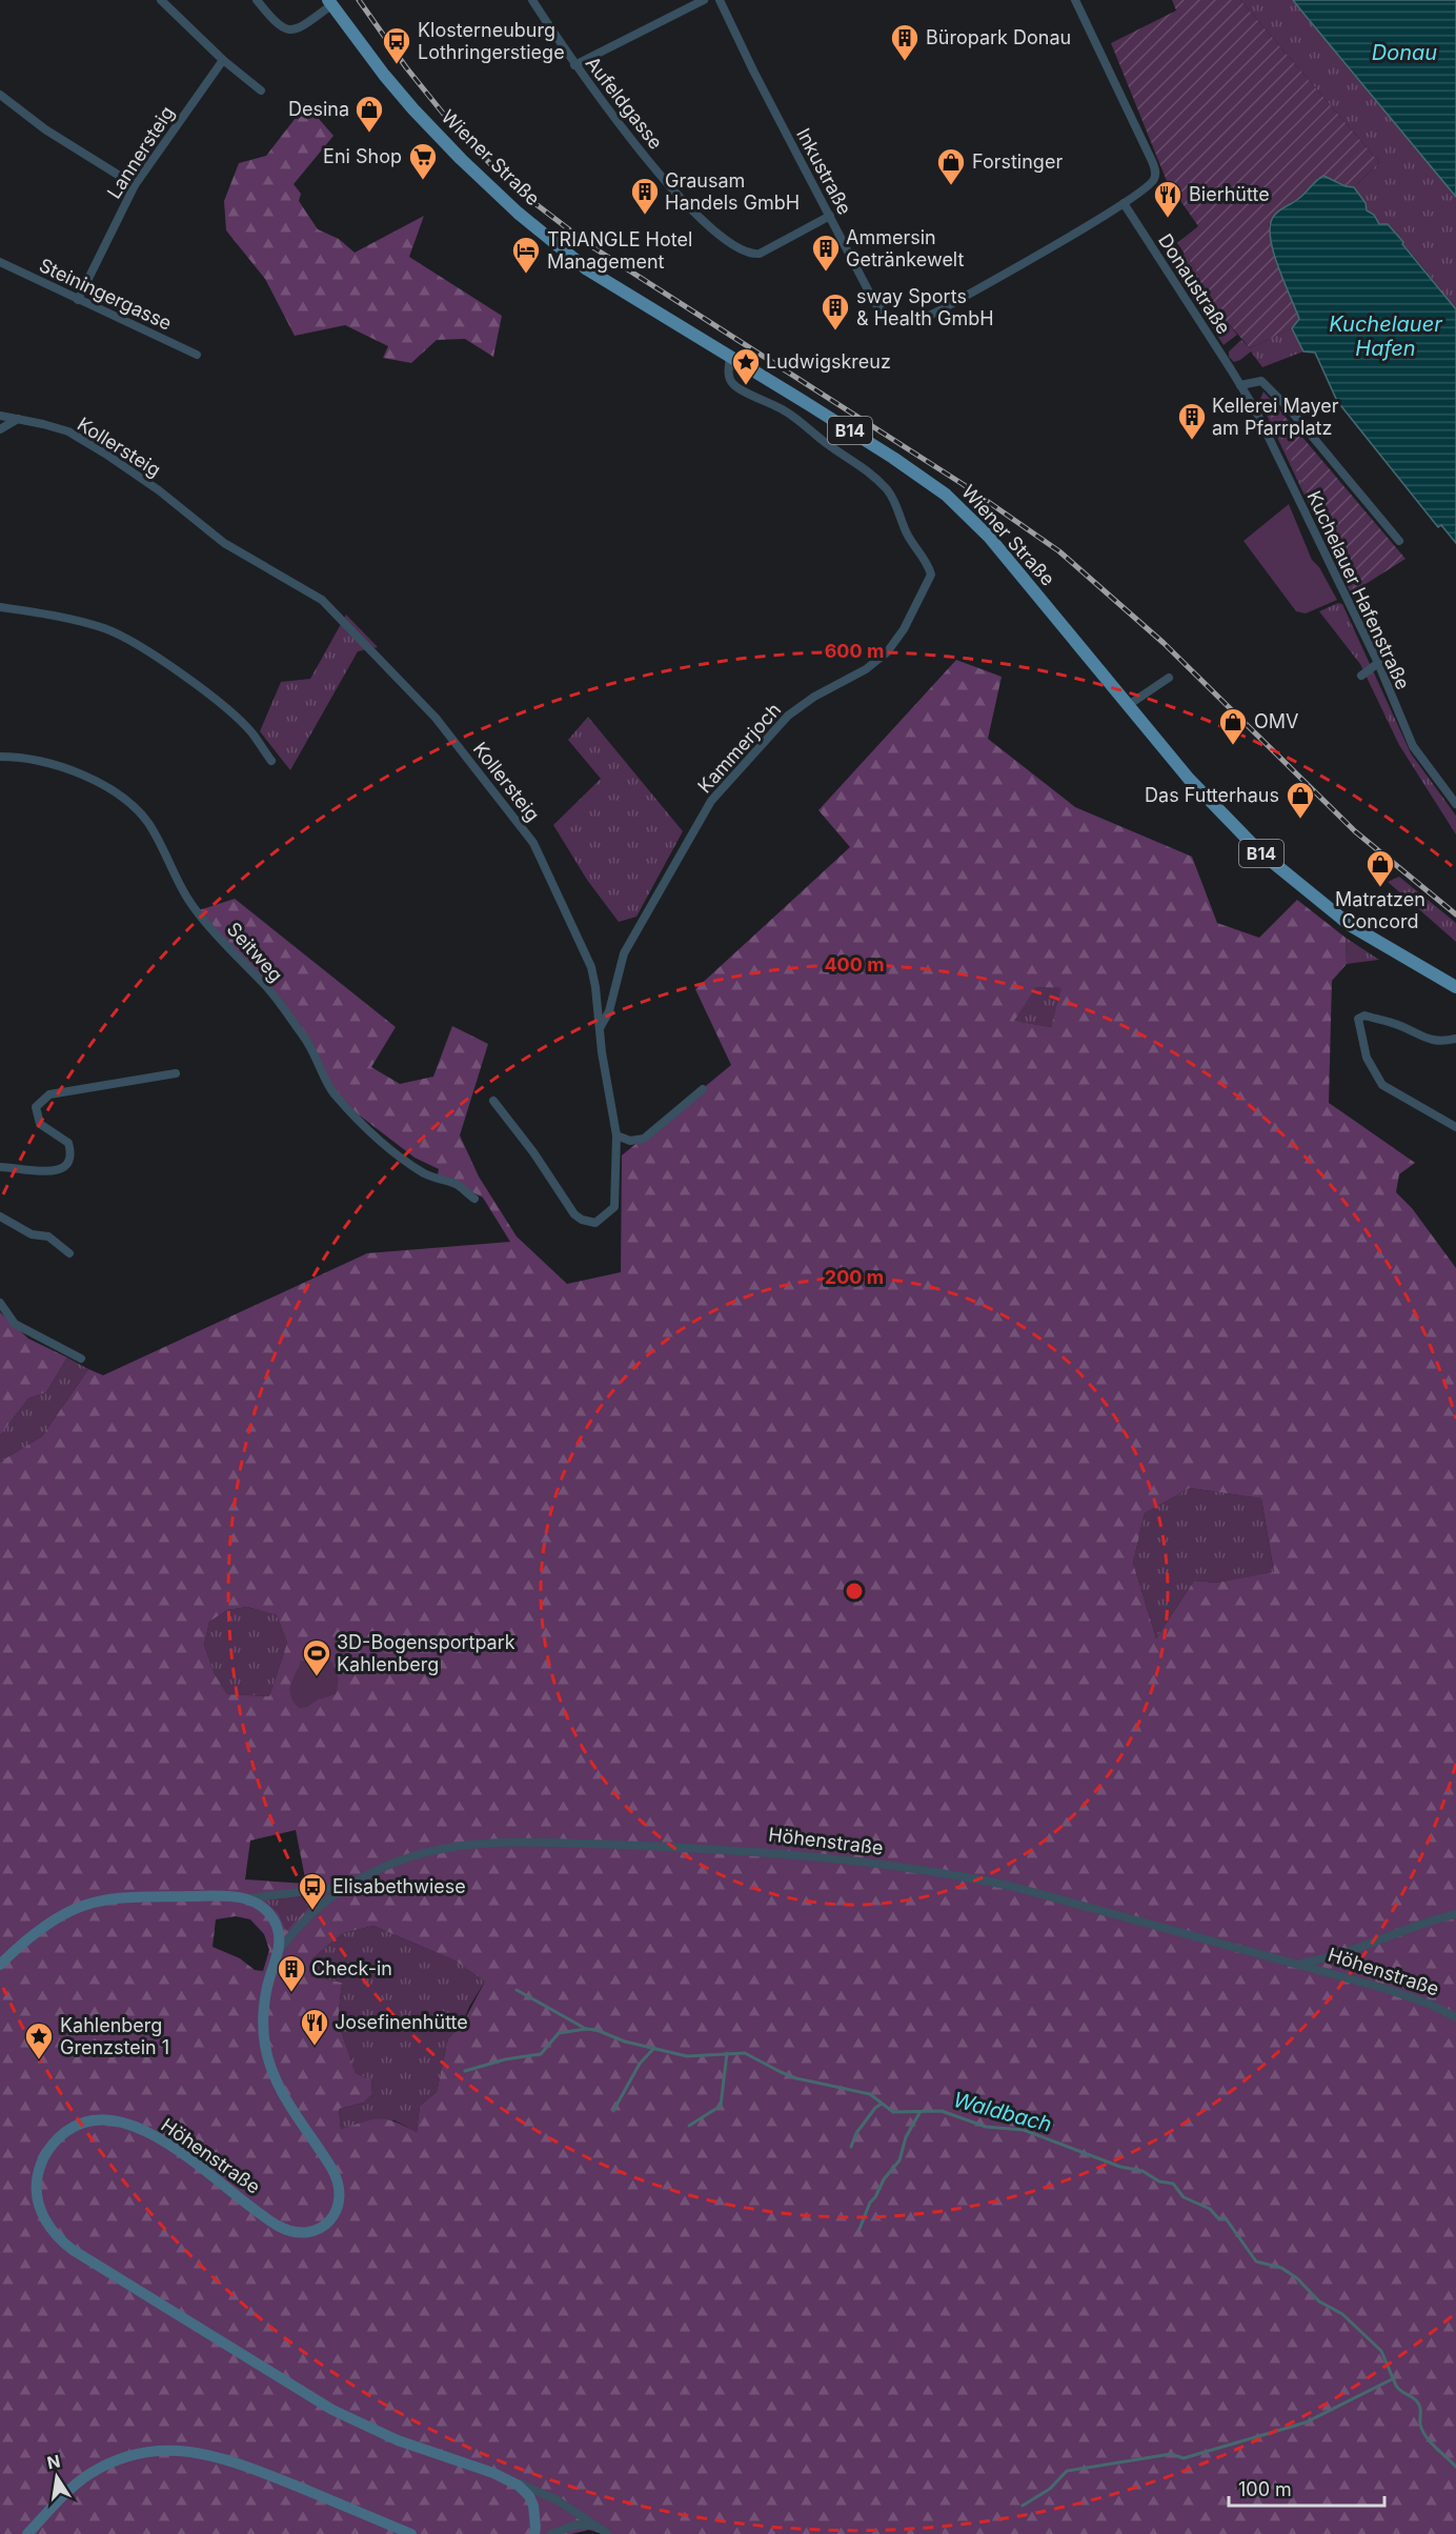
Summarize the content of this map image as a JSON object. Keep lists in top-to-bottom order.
{
  "streets": {
    "main road": ["Wiener Straße", "B14"],
    "street": [
      "Aufeldgasse",
      "Lannersteig",
      "Inkustraße",
      "Donaustraße",
      "Steiningergasse",
      "Kollersteig",
      "Kuchelauer Hafenstraße",
      "Kammerjoch",
      "Seitweg",
      "Höhenstraße"
    ]
  },
  "crossings": [
    ["Aufeldgasse", "Inkustraße"],
    ["Lannersteig", "Steiningergasse"],
    ["Wiener Straße", "Kammerjoch"],
    ["Inkustraße", "Donaustraße"],
    ["Donaustraße", "Kuchelauer Hafenstraße"],
    ["Kollersteig", "Kammerjoch"]
  ],
  "water": ["Donau", "Kuchelauer Hafen", "Waldbach"],
  "places": {
    "building": [
      "Büropark Donau",
      "Grausam Handels GmbH",
      "Ammersin Getränkewelt",
      "sway Sports & Health GmbH",
      "Kellerei Mayer am Pfarrplatz",
      "Check-in"
    ],
    "bus stop": ["Klosterneuburg Lothringerstiege", "Elisabethwiese"],
    "shop": [
      "Desina",
      "Forstinger",
      "OMV",
      "Das Futterhaus",
      "Matratzen Concord"
    ],
    "supermarket": ["Eni Shop"],
    "restaurant": ["Bierhütte", "Josefinenhütte"],
    "hotel": ["TRIANGLE Hotel Management"],
    "place": ["Ludwigskreuz", "Kahlenberg Grenzstein 1"],
    "sports": ["3D-Bogensportpark Kahlenberg"]
  },
  "scale_bar": "100 m",
  "north": "top",
  "rings": ["600 m", "400 m", "200 m"]
}
